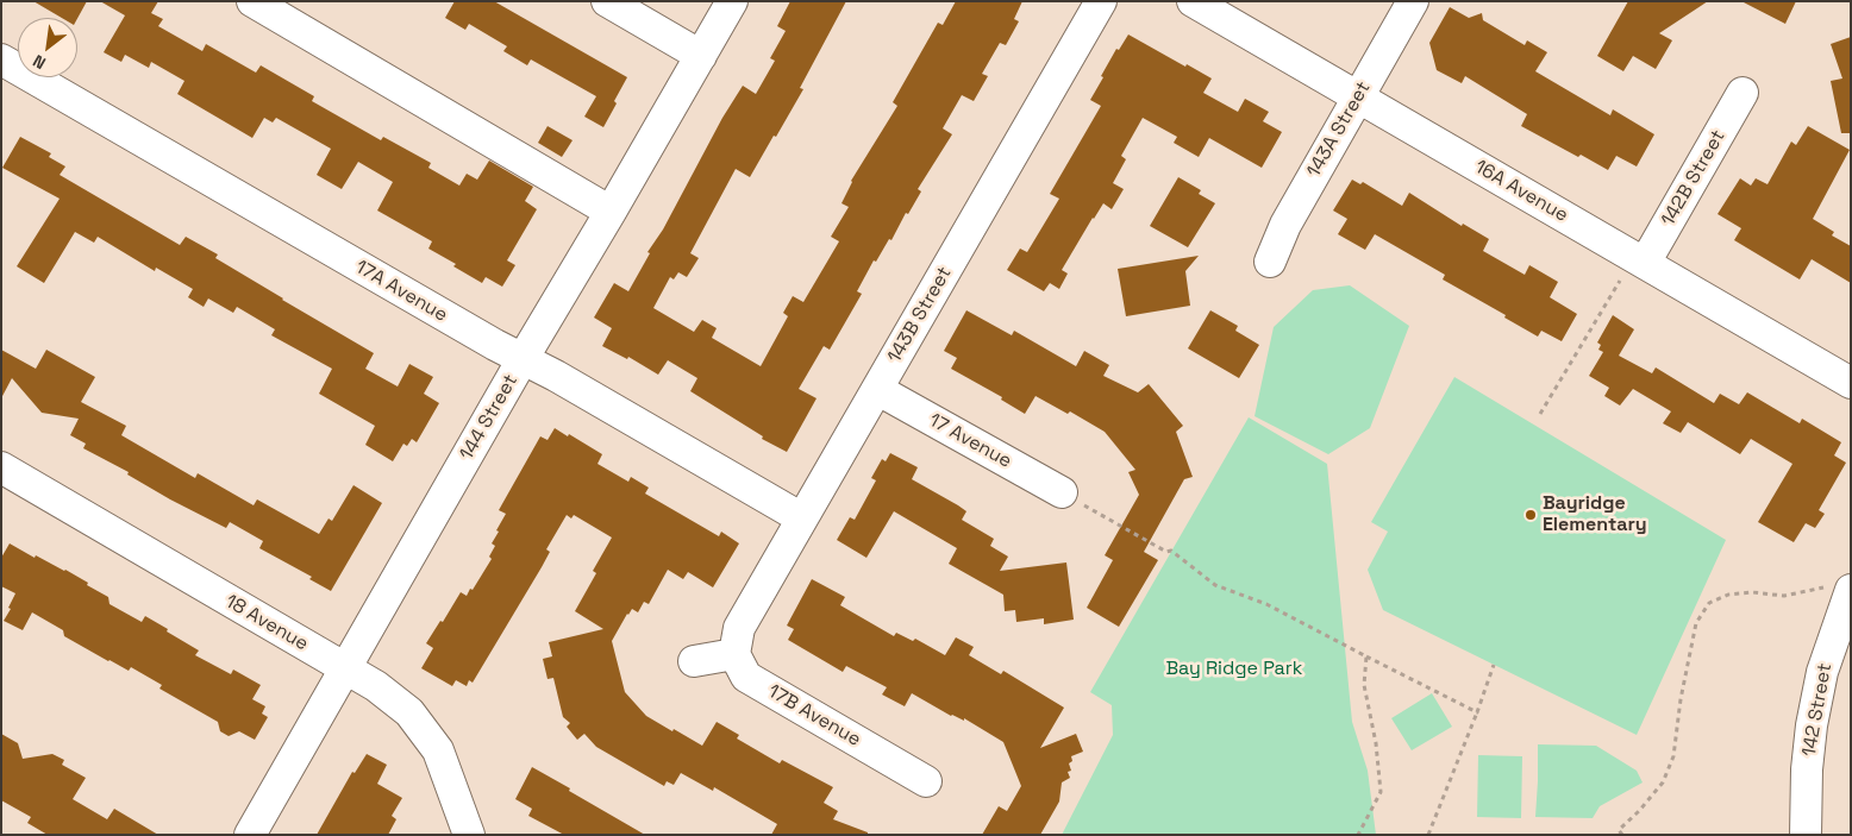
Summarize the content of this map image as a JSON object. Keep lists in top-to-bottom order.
{
  "streets": {
    "street": [
      "143A Street",
      "142B Street",
      "16A Avenue",
      "17A Avenue",
      "143B Street",
      "144 Street",
      "17 Avenue",
      "18 Avenue",
      "142 Street",
      "17B Avenue"
    ]
  },
  "crossings": [
    ["143A Street", "16A Avenue"],
    ["142B Street", "16A Avenue"],
    ["17A Avenue", "143B Street"],
    ["17A Avenue", "144 Street"],
    ["143B Street", "17 Avenue"],
    ["143B Street", "17B Avenue"],
    ["144 Street", "18 Avenue"]
  ],
  "parks": ["Bay Ridge Park"],
  "places": ["Bayridge Elementary"],
  "north": "bottom left"
}
